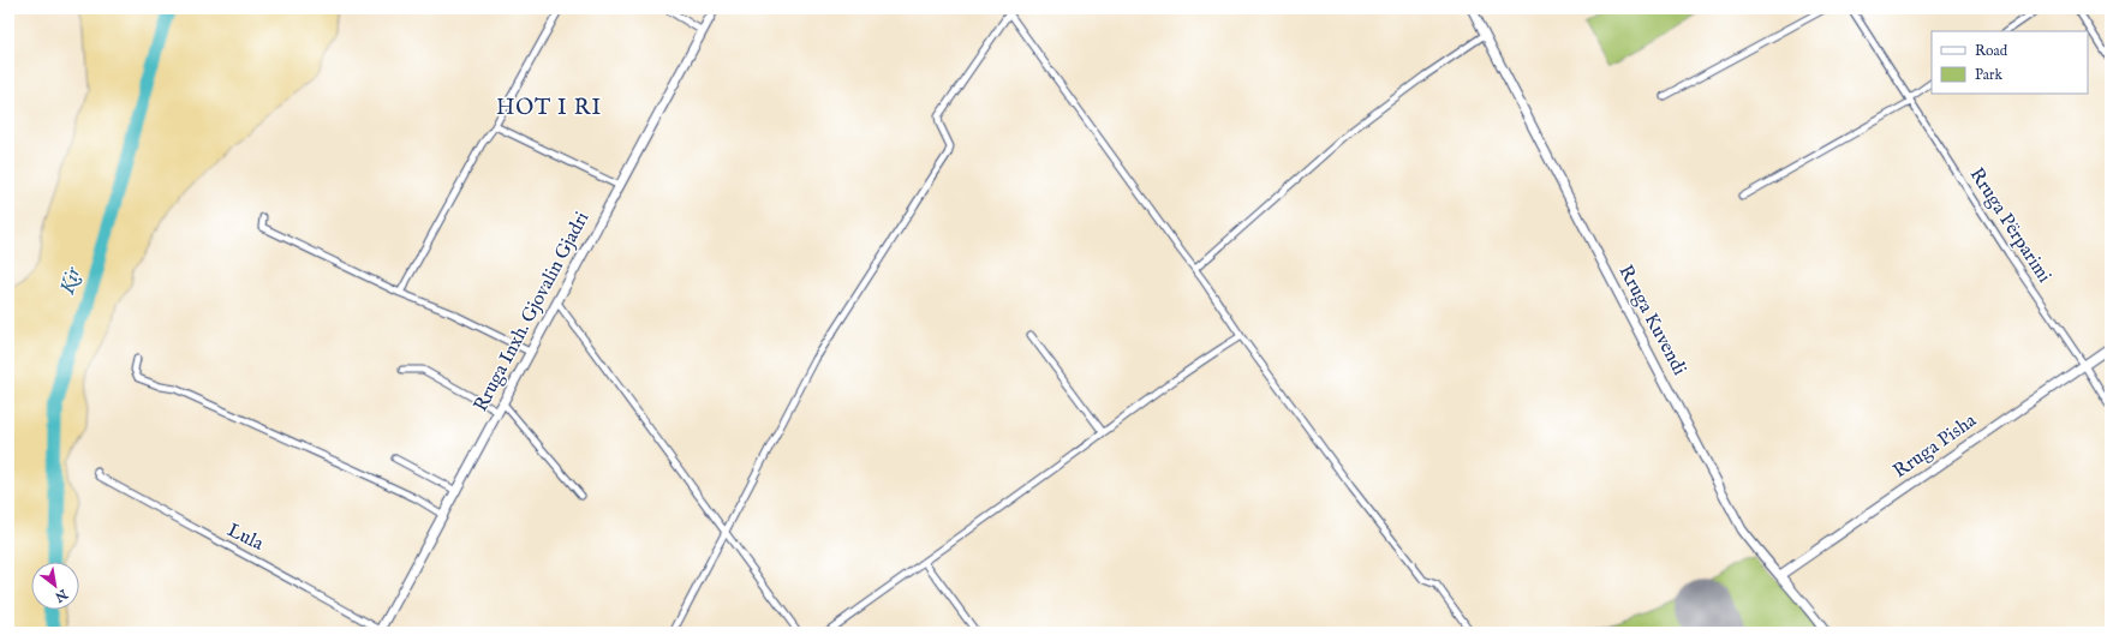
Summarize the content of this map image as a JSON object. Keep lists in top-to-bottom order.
{
  "streets": {
    "street": [
      "Rruga Përparimi",
      "Rruga Inxh. Gjovalin Gjadri",
      "Rruga Kuvendi",
      "Rruga Pisha",
      "Lula"
    ]
  },
  "crossings": [
    ["Rruga Përparimi", "Rruga Pisha"],
    ["Rruga Inxh. Gjovalin Gjadri", "Lula"],
    ["Rruga Kuvendi", "Rruga Pisha"]
  ],
  "districts": ["HOT I RI"],
  "water": ["Kir"],
  "legend": ["Road", "Park"],
  "north": "bottom right"
}
